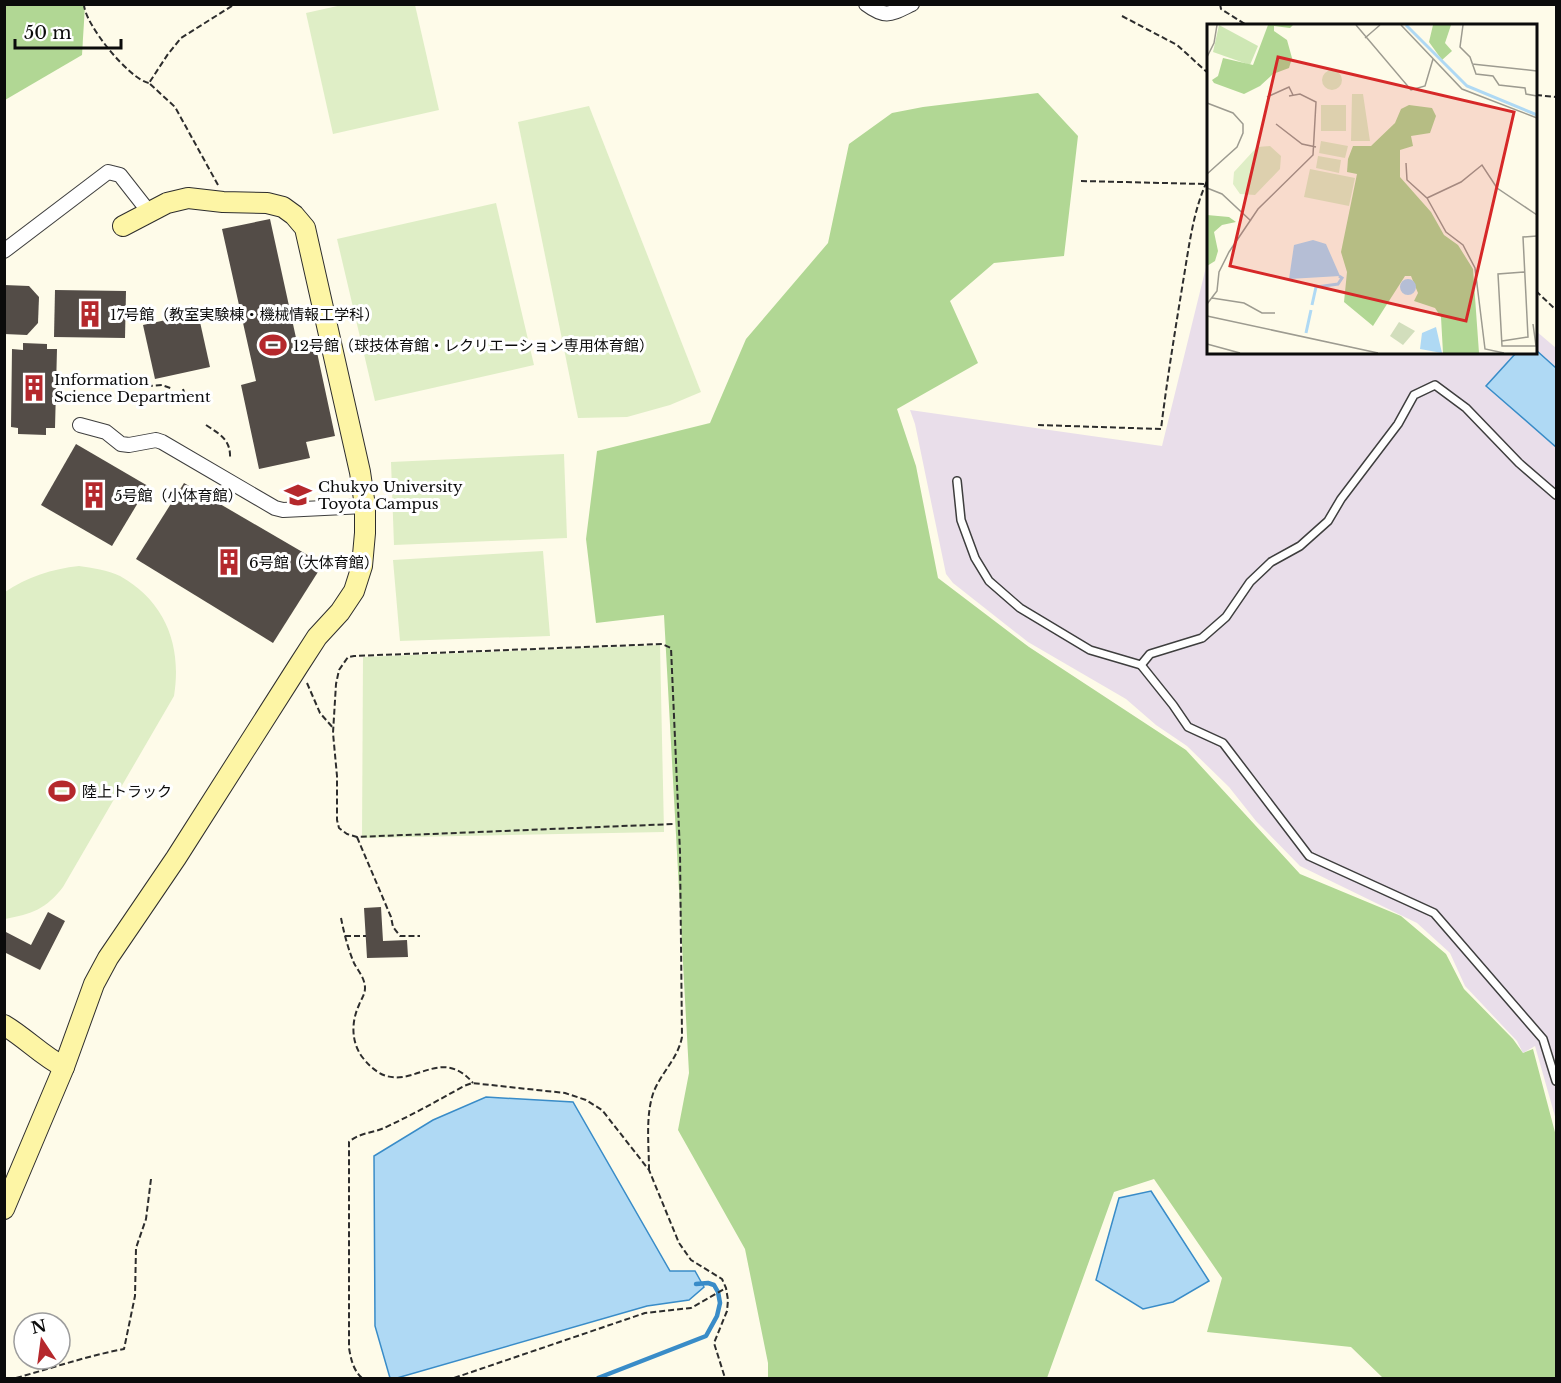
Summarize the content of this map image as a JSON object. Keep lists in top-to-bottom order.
{
  "places": {
    "building": [
      "17号館（教室実験棟・機械情報工学科）",
      "Information Science Department",
      "5号館（小体育館）",
      "6号館（大体育館）"
    ],
    "sports": ["12号館（球技体育館・レクリエーション専用体育館）", "陸上トラック"],
    "school or university": ["Chukyo University Toyota Campus"]
  },
  "scale_bar": "50 m",
  "north": "top"
}
